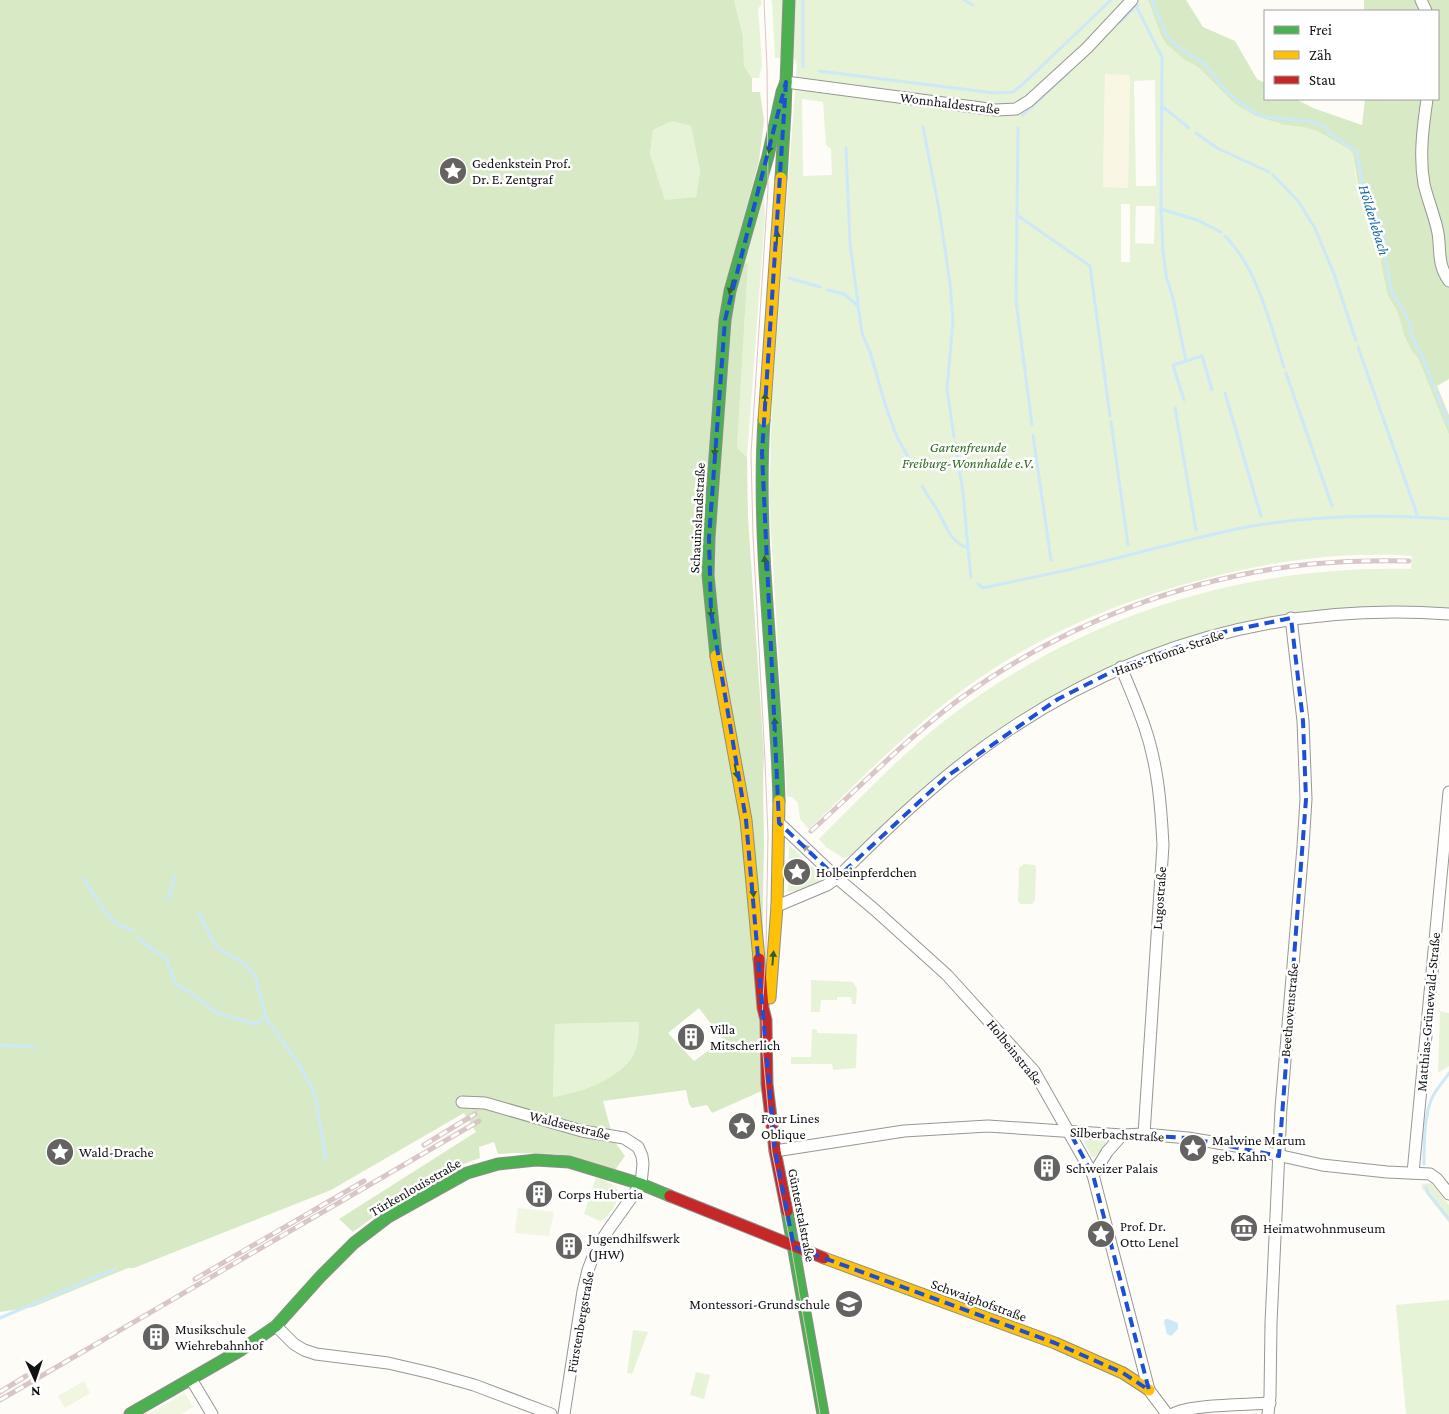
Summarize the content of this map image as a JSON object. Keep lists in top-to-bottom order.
{
  "streets": {
    "main road": [
      "Schauinslandstraße",
      "Türkenlouisstraße",
      "Günterstalstraße",
      "Schwaighofstraße"
    ],
    "street": [
      "Wonnhaldestraße",
      "Hans-Thoma-Straße",
      "Lugostraße",
      "Beethovenstraße",
      "Matthias-Grünewald-Straße",
      "Holbeinstraße",
      "Waldseestraße",
      "Silberbachstraße",
      "Fürstenbergstraße"
    ]
  },
  "crossings": [
    ["Wonnhaldestraße", "Schauinslandstraße"],
    ["Schauinslandstraße", "Holbeinstraße"],
    ["Schauinslandstraße", "Günterstalstraße"],
    ["Hans-Thoma-Straße", "Lugostraße"],
    ["Hans-Thoma-Straße", "Beethovenstraße"],
    ["Hans-Thoma-Straße", "Holbeinstraße"],
    ["Lugostraße", "Silberbachstraße"],
    ["Beethovenstraße", "Silberbachstraße"],
    ["Matthias-Grünewald-Straße", "Silberbachstraße"],
    ["Holbeinstraße", "Silberbachstraße"],
    ["Holbeinstraße", "Günterstalstraße"],
    ["Holbeinstraße", "Schwaighofstraße"],
    ["Waldseestraße", "Türkenlouisstraße"],
    ["Waldseestraße", "Fürstenbergstraße"],
    ["Silberbachstraße", "Günterstalstraße"],
    ["Türkenlouisstraße", "Günterstalstraße"],
    ["Türkenlouisstraße", "Schwaighofstraße"],
    ["Türkenlouisstraße", "Fürstenbergstraße"],
    ["Günterstalstraße", "Schwaighofstraße"]
  ],
  "water": ["Hölderlebach"],
  "parks": ["Gartenfreunde Freiburg-Wonnhalde e.V."],
  "places": {
    "place": [
      "Gedenkstein Prof. Dr. E. Zentgraf",
      "Holbeinpferdchen",
      "Four Lines Oblique",
      "Malwine Marum geb. Kahn",
      "Wald-Drache",
      "Prof. Dr. Otto Lenel"
    ],
    "building": [
      "Villa Mitscherlich",
      "Schweizer Palais",
      "Corps Hubertia",
      "Jugendhilfswerk (JHW)",
      "Musikschule Wiehrebahnhof"
    ],
    "museum": ["Heimatwohnmuseum"],
    "school or university": ["Montessori-Grundschule"]
  },
  "legend": ["Frei", "Zäh", "Stau"],
  "north": "bottom"
}
